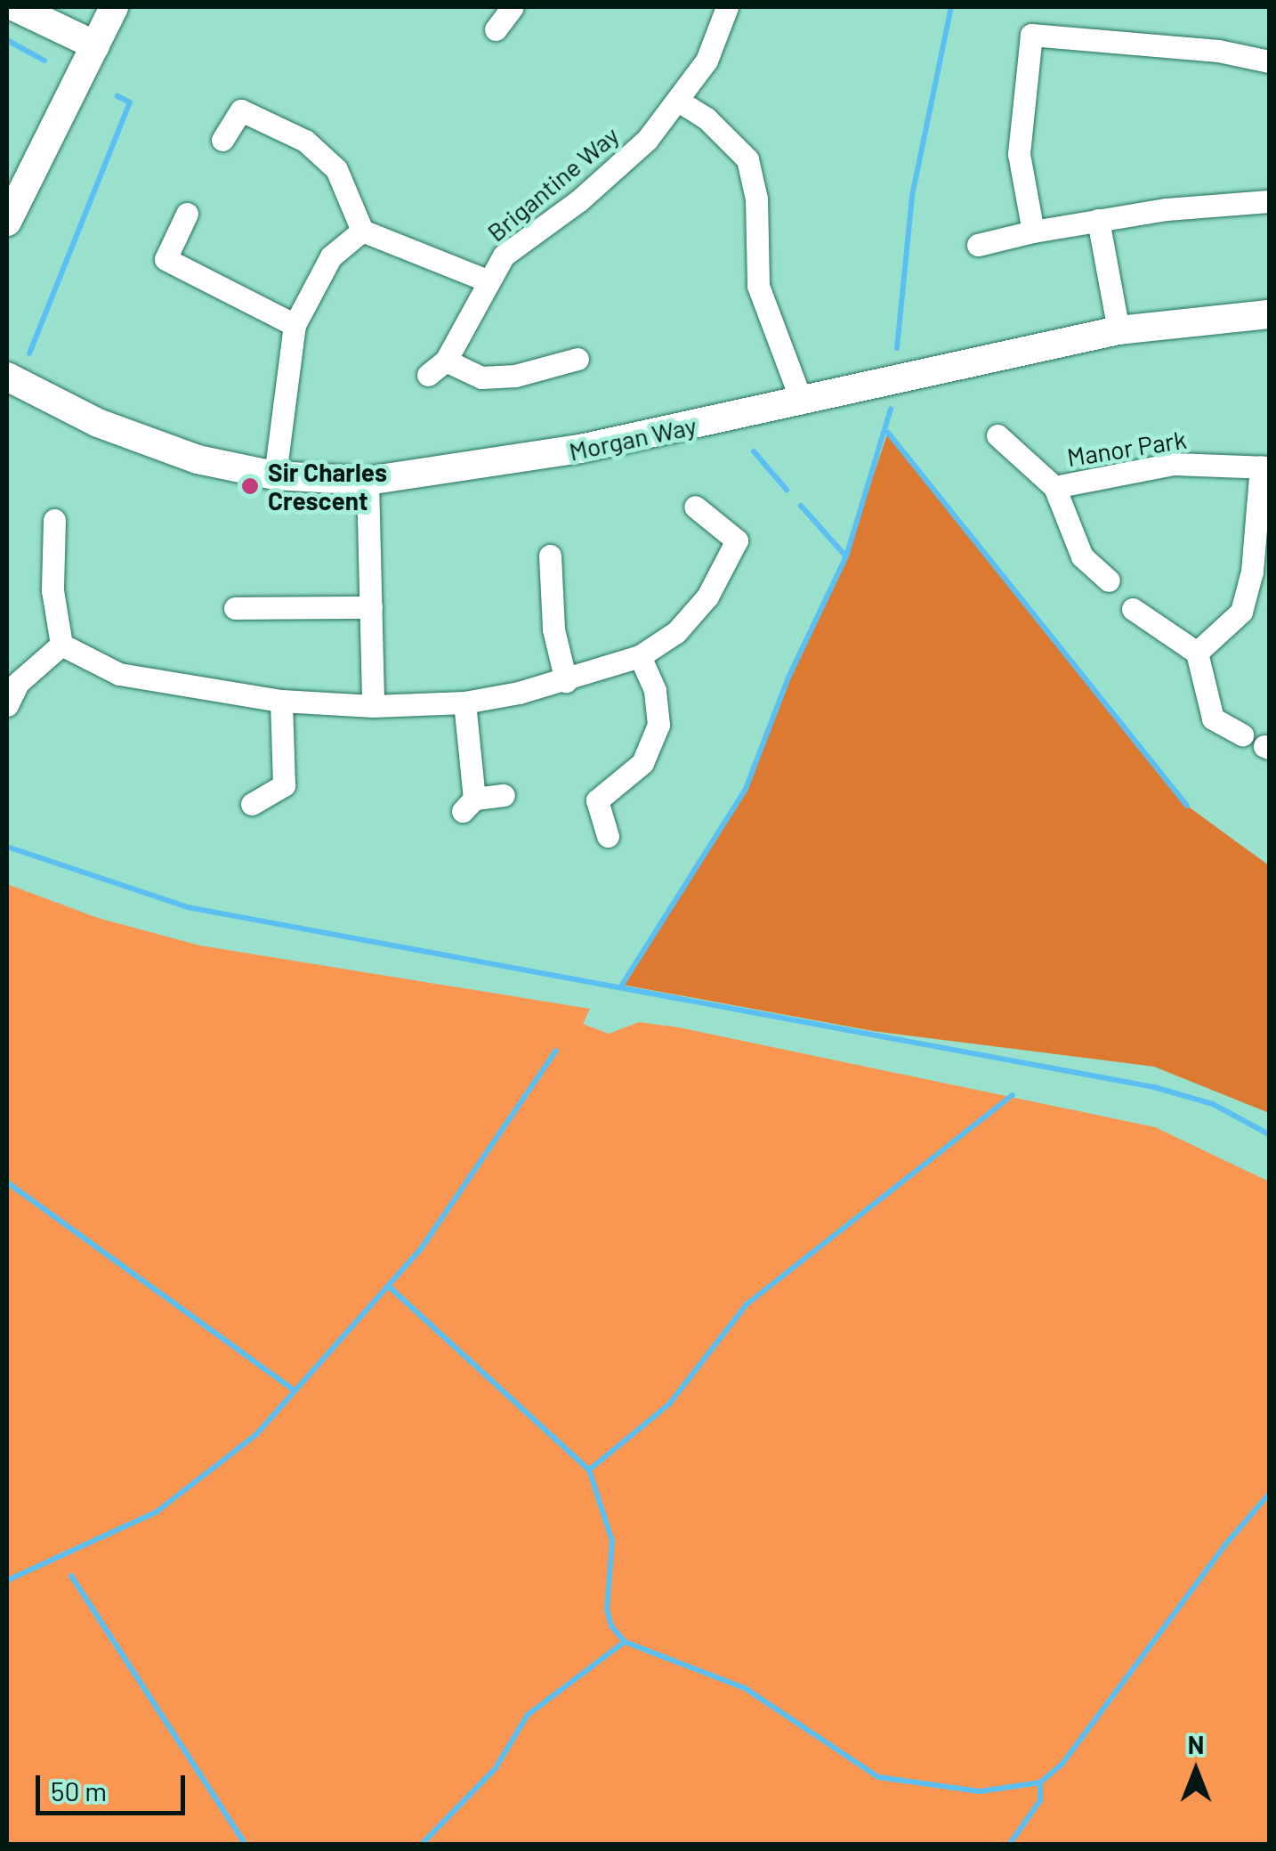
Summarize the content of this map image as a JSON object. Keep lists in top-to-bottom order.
{
  "streets": {
    "street": ["Brigantine Way", "Morgan Way", "Manor Park"]
  },
  "places": ["Sir Charles Crescent"],
  "scale_bar": "50 m",
  "north": "top"
}
